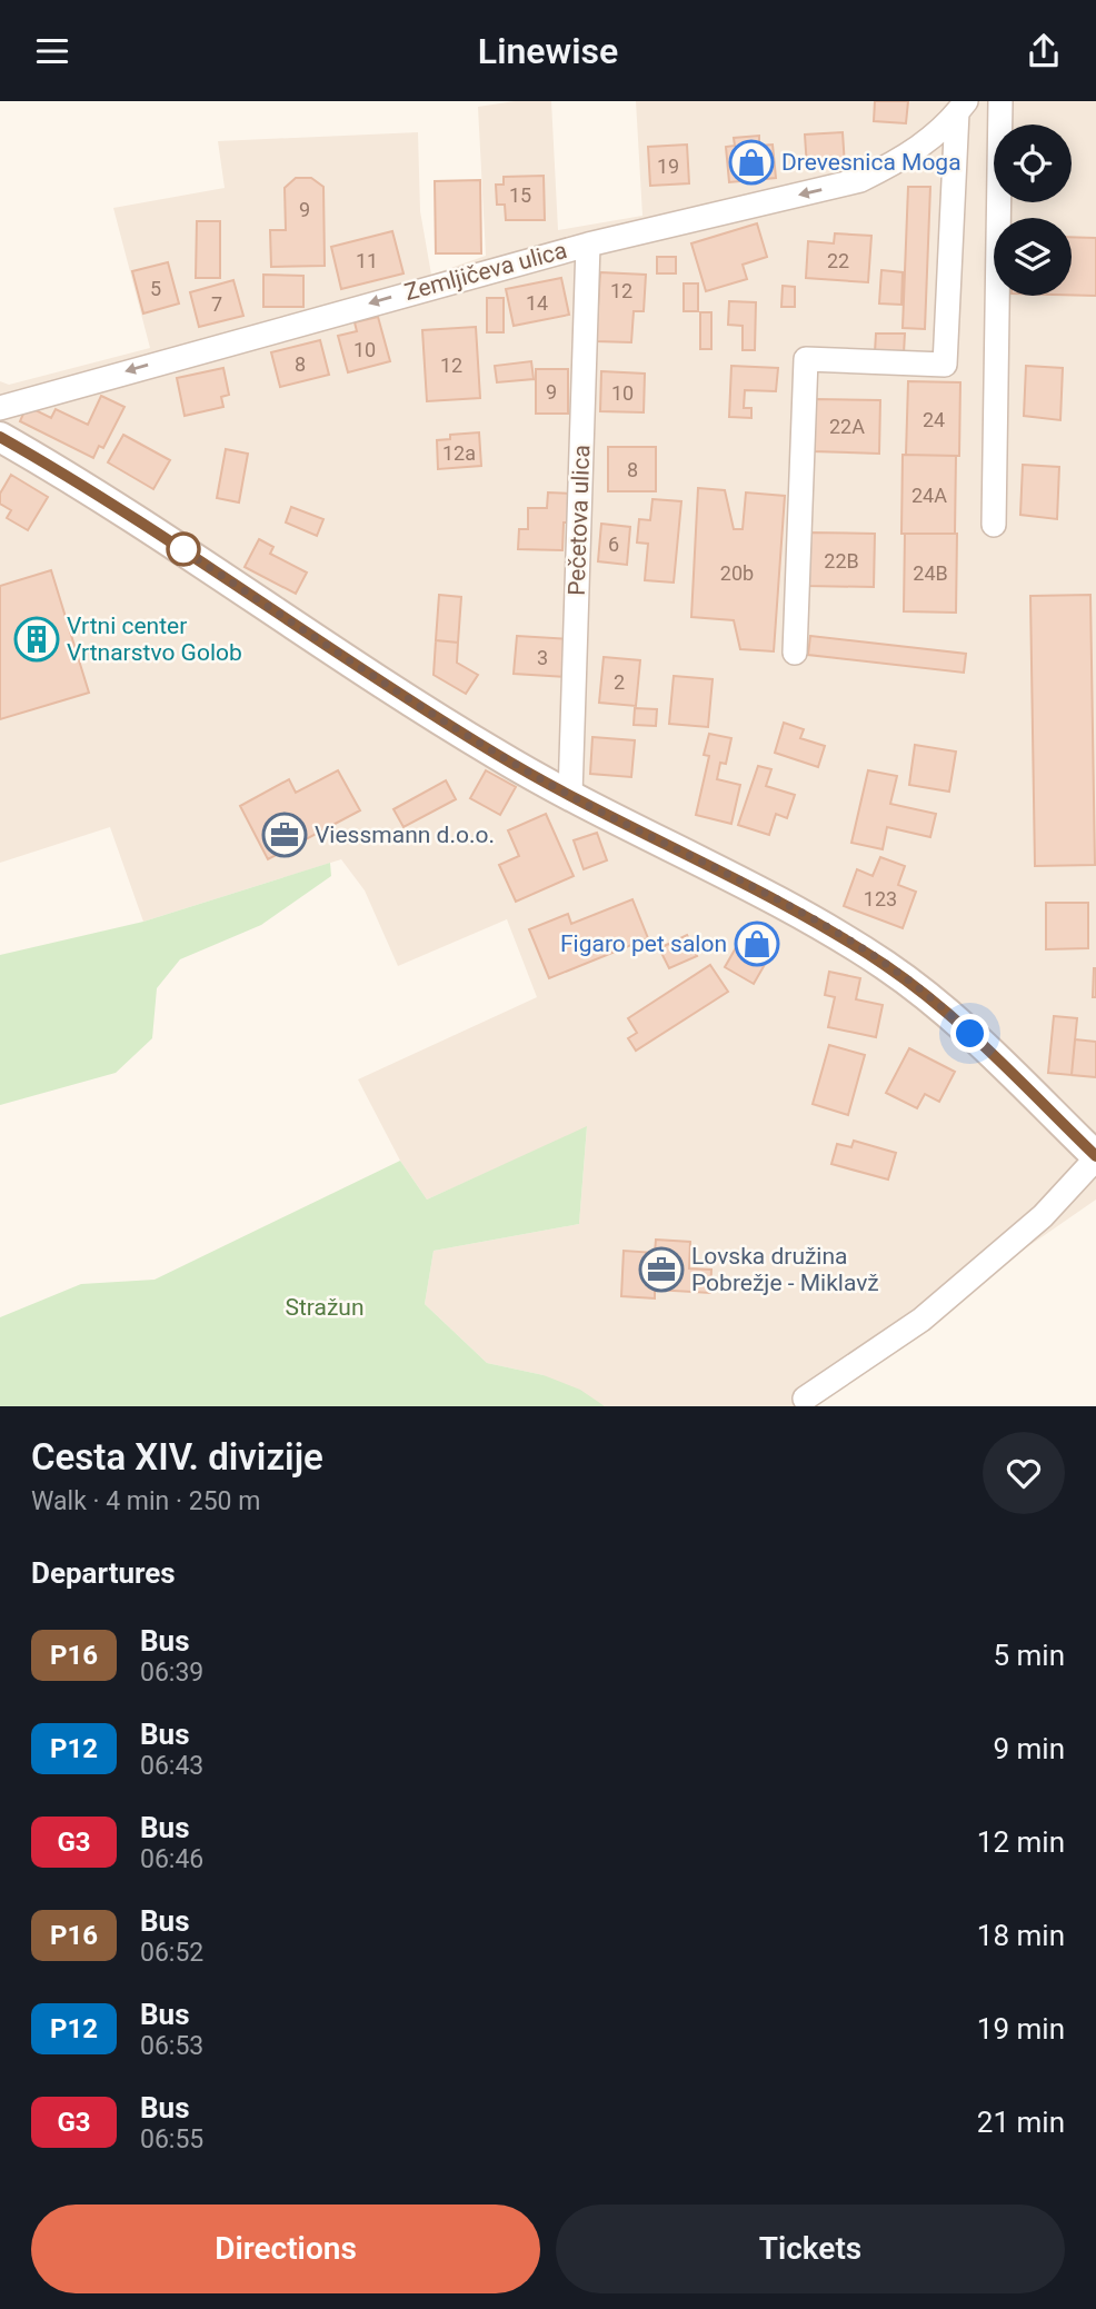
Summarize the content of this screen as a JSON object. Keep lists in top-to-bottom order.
{
  "streets": {
    "street": ["Zemljičeva ulica", "Pečetova ulica"]
  },
  "crossings": [
    ["Zemljičeva ulica", "Pečetova ulica"]
  ],
  "one_way": ["Zemljičeva ulica"],
  "parks": ["Stražun"],
  "places": {
    "shop": ["Drevesnica Moga", "Figaro pet salon"],
    "building": ["Vrtni center Vrtnarstvo Golob"],
    "office": ["Viessmann d.o.o.", "Lovska družina Pobrežje - Miklavž"]
  },
  "lines": ["bus line P16"],
  "house_numbers": [
    "19",
    "15",
    "9",
    "11",
    "22",
    "5",
    "12",
    "14",
    "7",
    "10",
    "8",
    "12",
    "9",
    "10",
    "24",
    "22A",
    "12a",
    "8",
    "24A",
    "6",
    "22B",
    "20b",
    "24B",
    "3",
    "2",
    "123"
  ],
  "page": {
    "header": "Linewise",
    "heading": [
      ["Cesta XIV. divizije", "Walk · 4 min · 250 m"],
      "Departures"
    ],
    "list": [
      {
        "mark": "P16",
        "name": "Bus",
        "note": "06:39",
        "value": "5 min"
      },
      {
        "mark": "P12",
        "name": "Bus",
        "note": "06:43",
        "value": "9 min"
      },
      {
        "mark": "G3",
        "name": "Bus",
        "note": "06:46",
        "value": "12 min"
      },
      {
        "mark": "P16",
        "name": "Bus",
        "note": "06:52",
        "value": "18 min"
      },
      {
        "mark": "P12",
        "name": "Bus",
        "note": "06:53",
        "value": "19 min"
      },
      {
        "mark": "G3",
        "name": "Bus",
        "note": "06:55",
        "value": "21 min"
      }
    ],
    "buttons": ["Directions", "Tickets"]
  }
}
